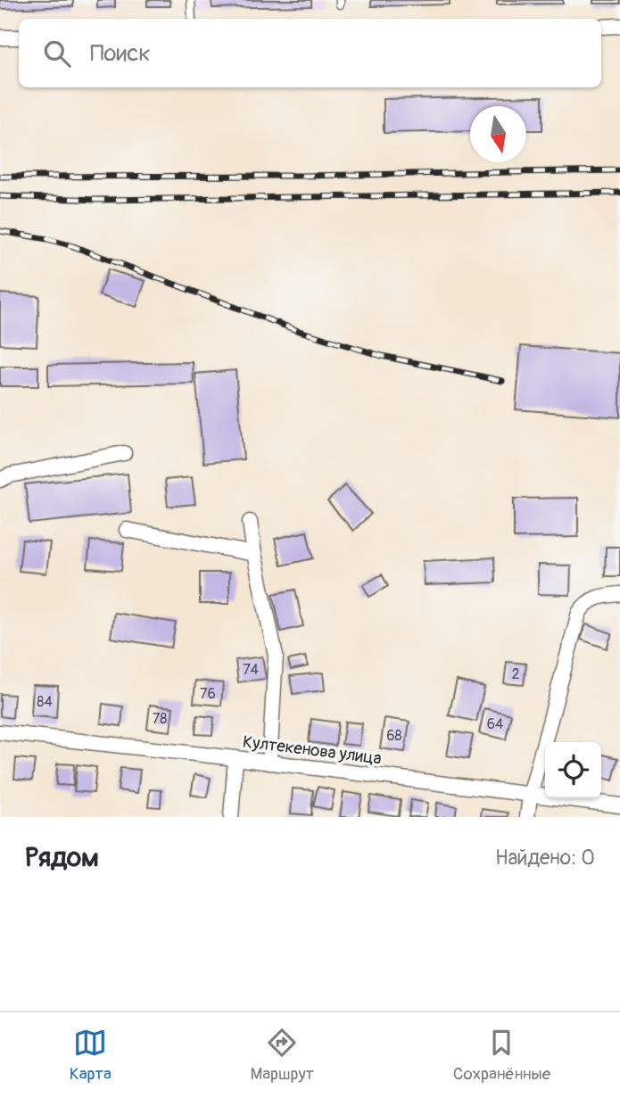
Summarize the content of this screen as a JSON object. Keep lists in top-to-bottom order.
{
  "streets": {
    "street": ["Култекенова улица"]
  },
  "house_numbers": [
    "74",
    "2",
    "76",
    "84",
    "78",
    "64",
    "68"
  ],
  "north": "bottom",
  "page": {
    "search": "Поиск",
    "heading": ["Рядом", "Найдено: 0"],
    "nav": ["Карта", "Маршрут", "Сохранённые"]
  }
}
